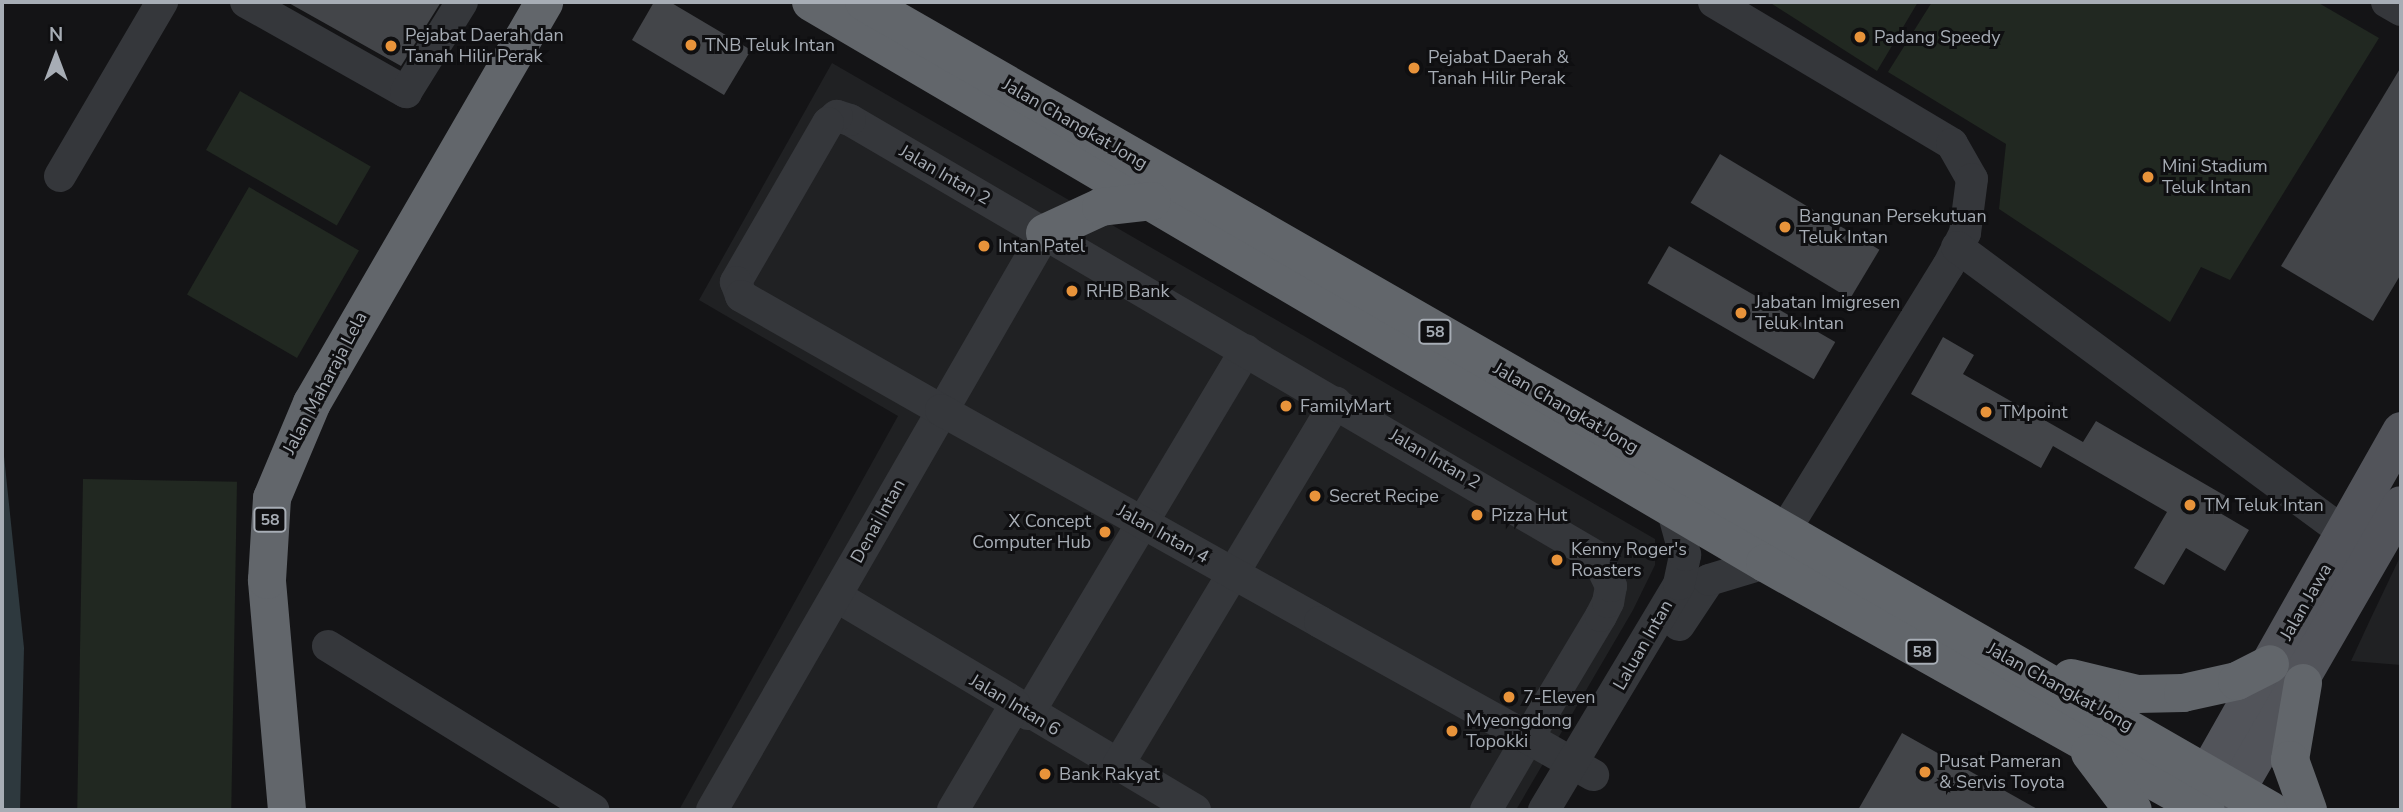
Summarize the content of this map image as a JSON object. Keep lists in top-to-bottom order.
{
  "streets": {
    "highway": ["Jalan Changkat Jong", "58", "Jalan Maharaja Lela"],
    "main road": ["Jalan Jawa"],
    "street": [
      "Jalan Intan 2",
      "Denai Intan",
      "Jalan Intan 4",
      "Laluan Intan",
      "Jalan Intan 6"
    ]
  },
  "crossings": [
    ["Jalan Changkat Jong", "Jalan Jawa"],
    ["Jalan Changkat Jong", "Laluan Intan"],
    ["Jalan Intan 2", "Denai Intan"],
    ["Jalan Intan 2", "Jalan Intan 4"],
    ["Denai Intan", "Jalan Intan 4"],
    ["Denai Intan", "Jalan Intan 6"],
    ["Jalan Intan 4", "Laluan Intan"]
  ],
  "places": [
    "Padang Speedy",
    "TNB Teluk Intan",
    "Pejabat Daerah dan Tanah Hilir Perak",
    "Pejabat Daerah & Tanah Hilir Perak",
    "Mini Stadium Teluk Intan",
    "Bangunan Persekutuan Teluk Intan",
    "Intan Patel",
    "RHB Bank",
    "Jabatan Imigresen Teluk Intan",
    "FamilyMart",
    "TMpoint",
    "Secret Recipe",
    "TM Teluk Intan",
    "Pizza Hut",
    "X Concept Computer Hub",
    "Kenny Roger's Roasters",
    "7-Eleven",
    "Myeongdong Topokki",
    "Pusat Pameran & Servis Toyota",
    "Bank Rakyat"
  ],
  "north": "top"
}
